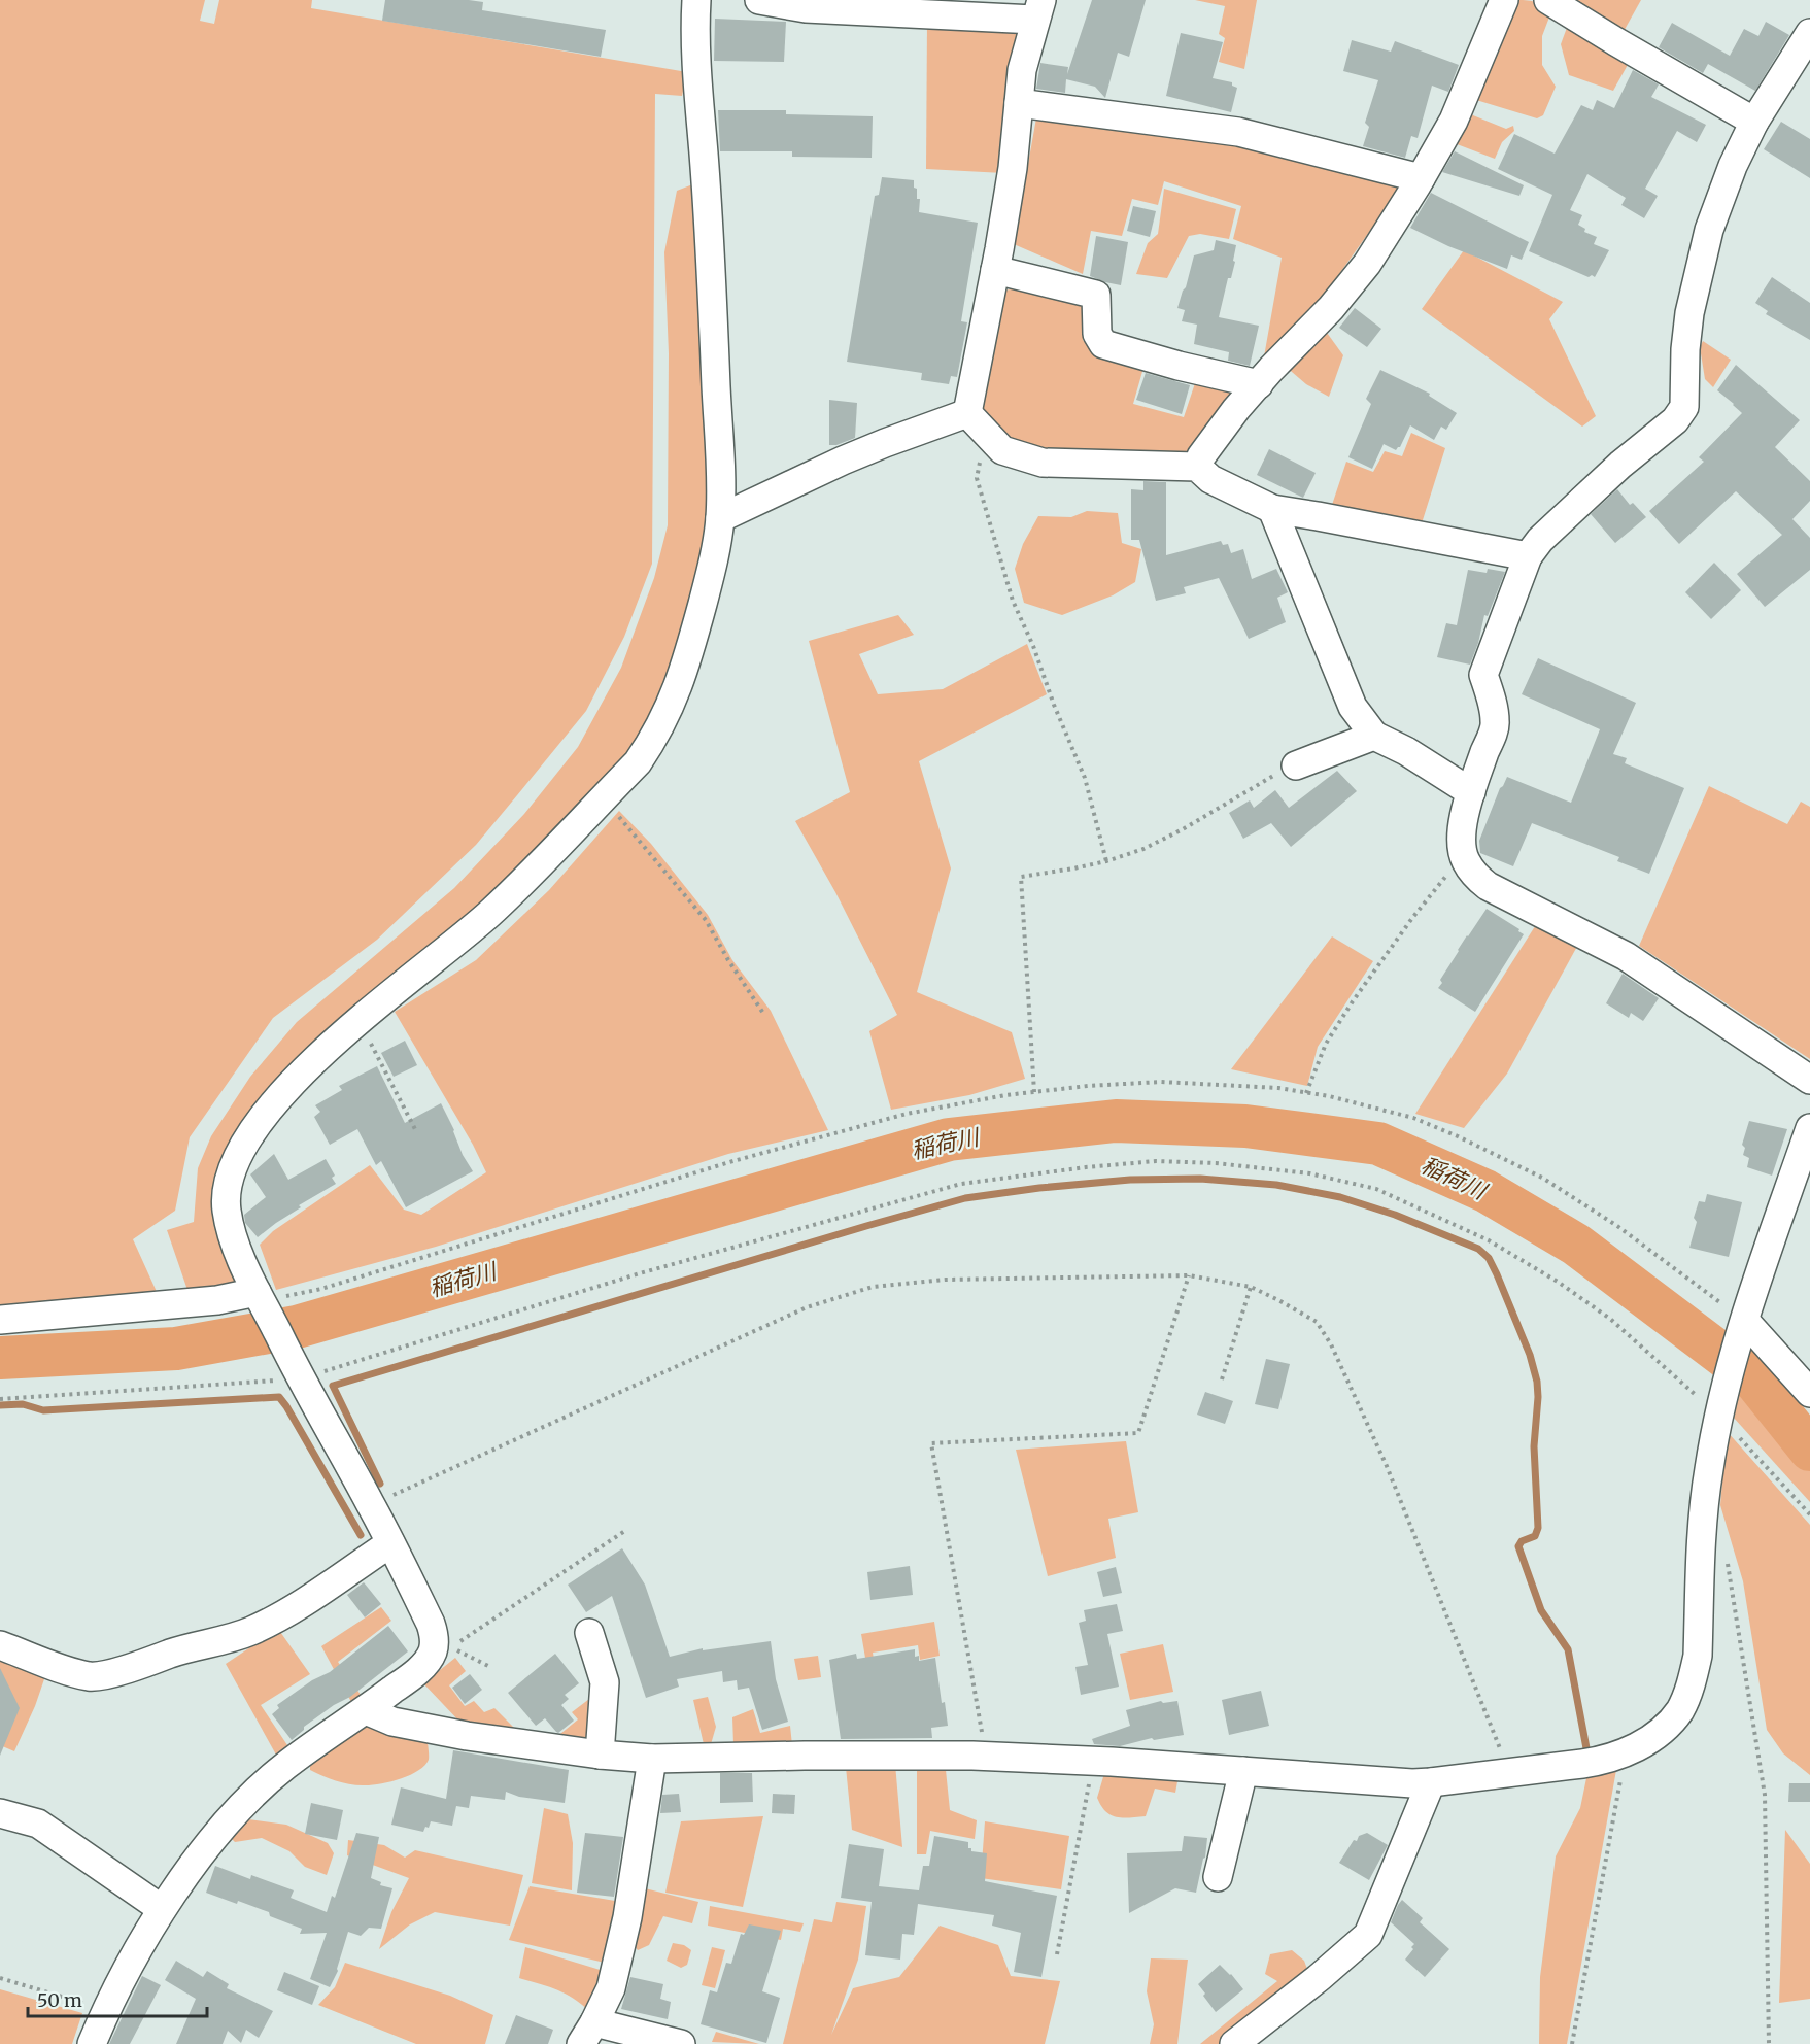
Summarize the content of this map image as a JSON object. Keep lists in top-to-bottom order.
{
  "water": ["稲荷川"],
  "scale_bar": "50 m"
}
